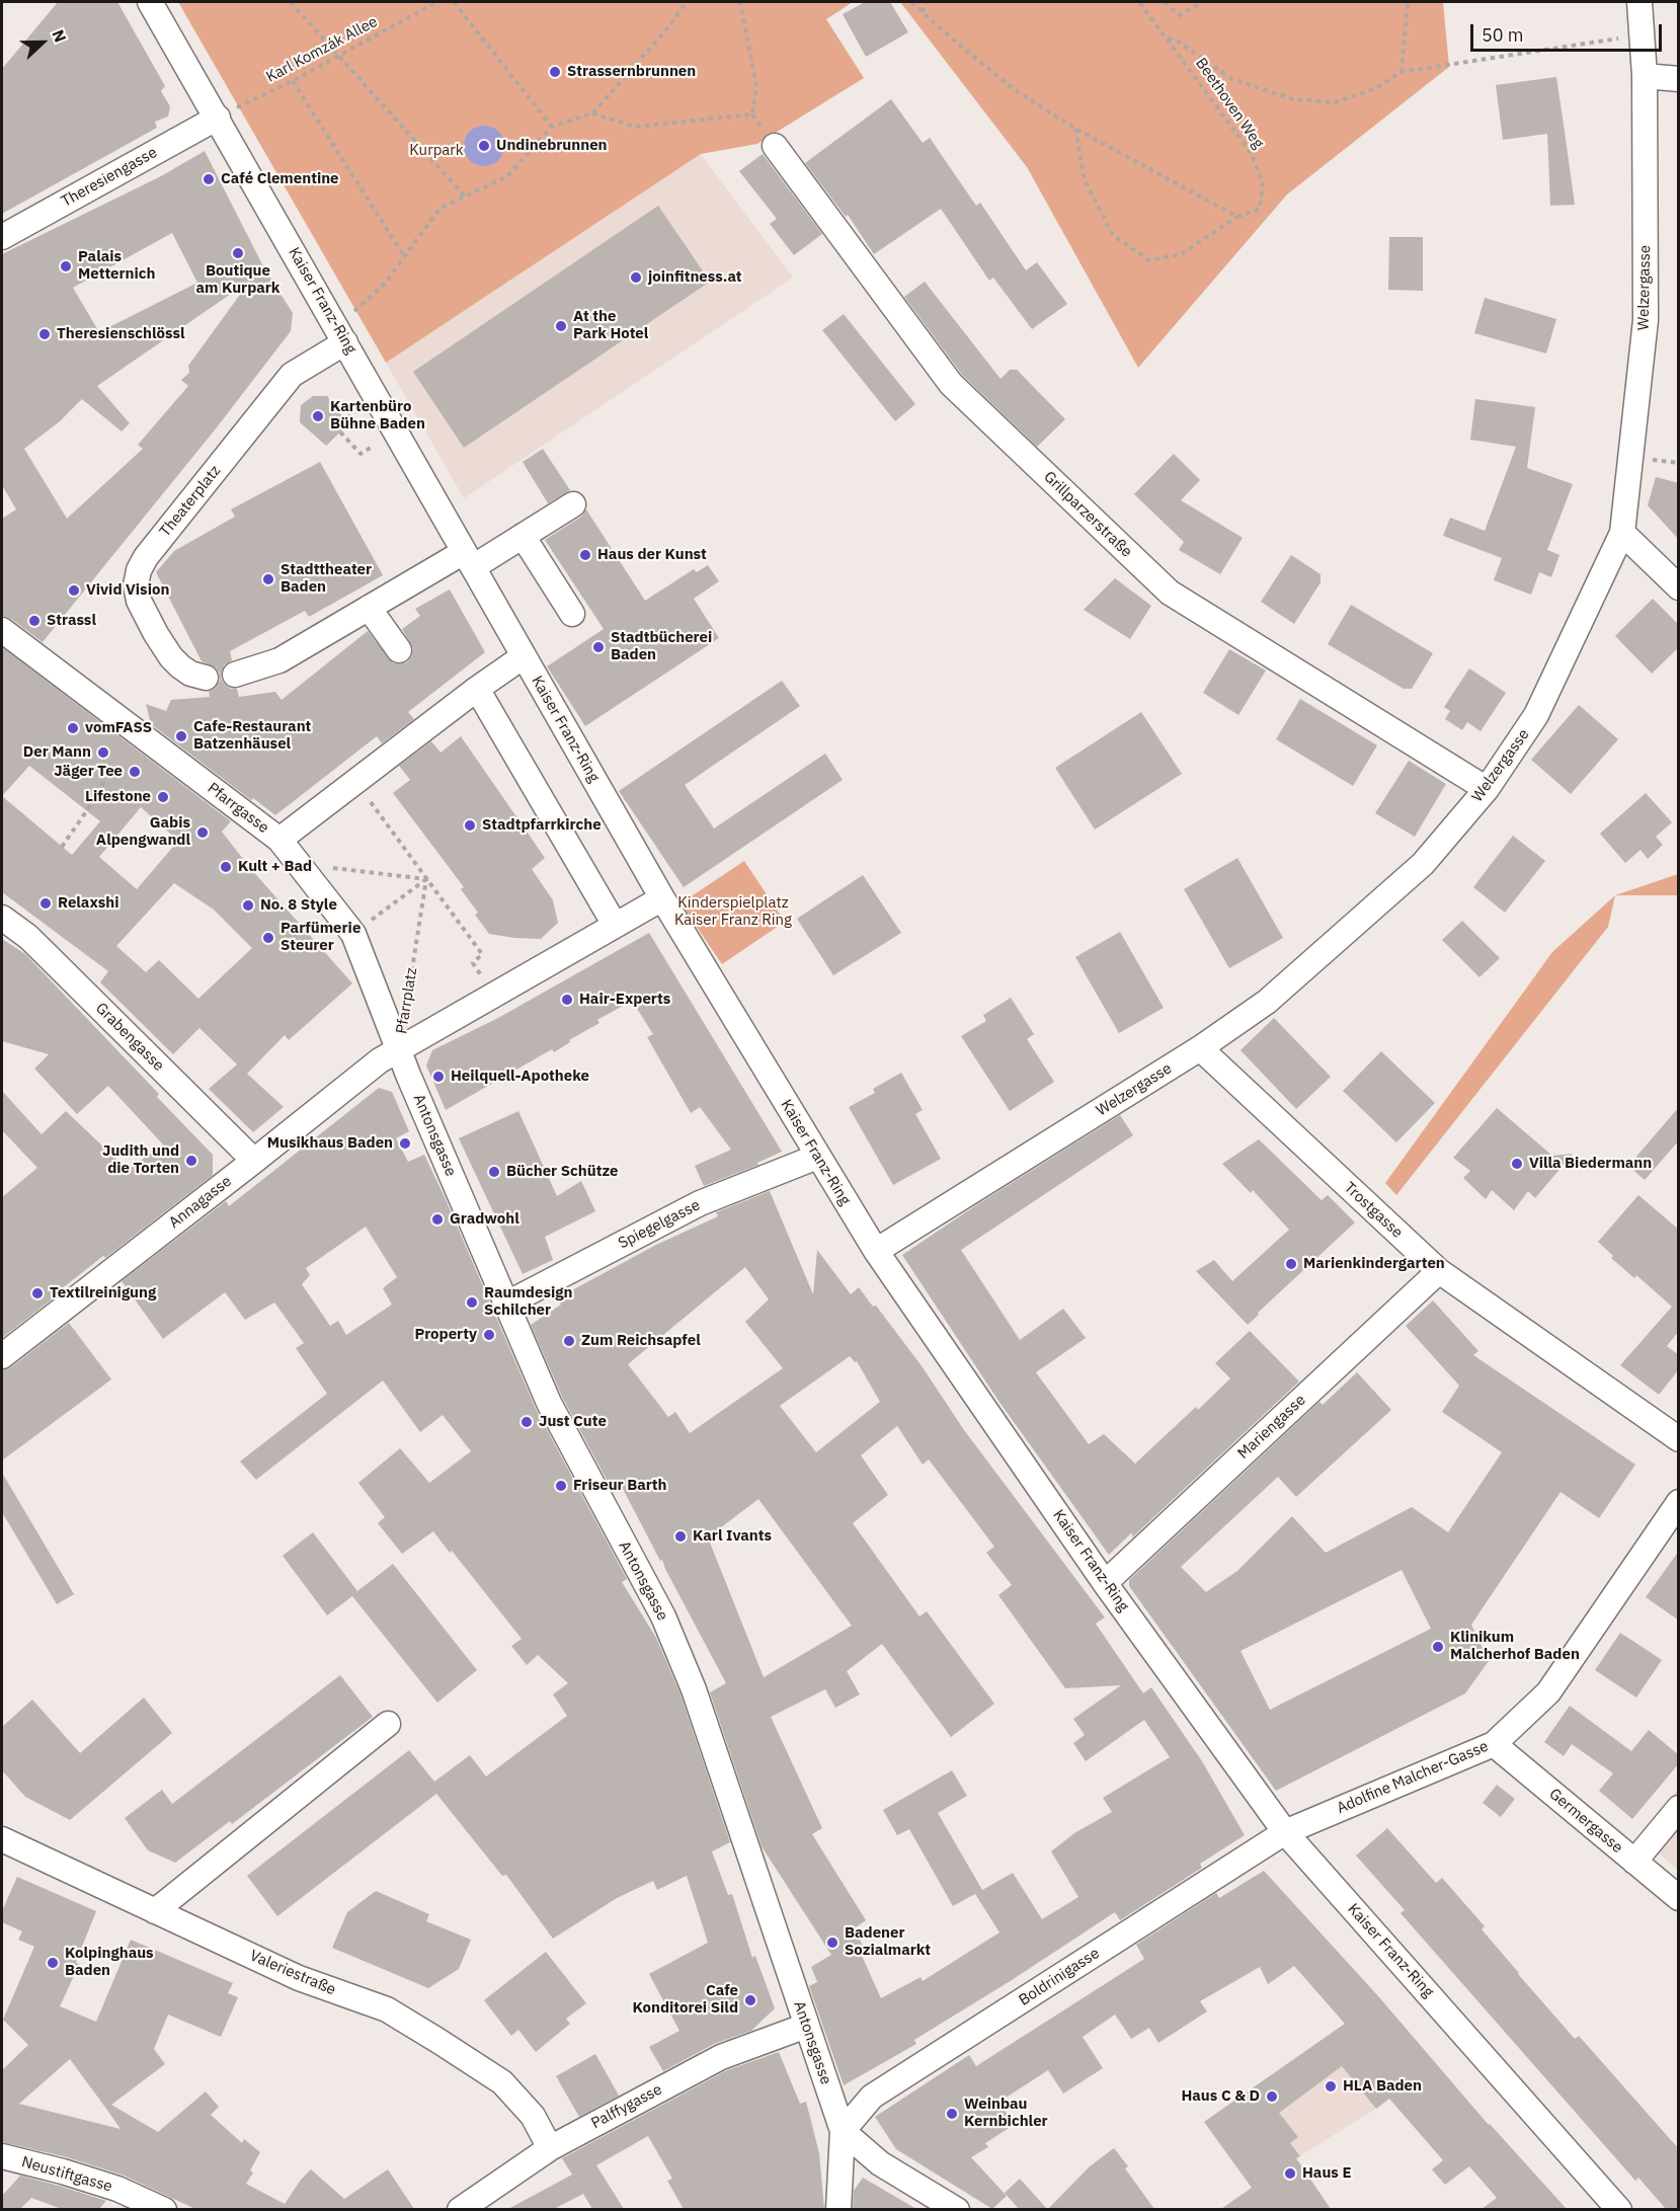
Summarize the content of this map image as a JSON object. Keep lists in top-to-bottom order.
{
  "streets": {
    "street": [
      "Theresiengasse",
      "Welzergasse",
      "Kaiser Franz-Ring",
      "Theaterplatz",
      "Grillparzerstraße",
      "Pfarrgasse",
      "Pfarrplatz",
      "Grabengasse",
      "Antonsgasse",
      "Annagasse",
      "Trostgasse",
      "Spiegelgasse",
      "Mariengasse",
      "Adolfine Malcher-Gasse",
      "Germergasse",
      "Valeriestraße",
      "Boldrinigasse",
      "Palffygasse",
      "Neustiftgasse"
    ],
    "path": ["Karl Komzák Allee", "Beethoven Weg"]
  },
  "crossings": [
    ["Karl Komzák Allee", "Theresiengasse"],
    ["Karl Komzák Allee", "Kaiser Franz-Ring"],
    ["Theresiengasse", "Kaiser Franz-Ring"],
    ["Welzergasse", "Kaiser Franz-Ring"],
    ["Welzergasse", "Grillparzerstraße"],
    ["Welzergasse", "Trostgasse"],
    ["Kaiser Franz-Ring", "Theaterplatz"],
    ["Kaiser Franz-Ring", "Pfarrplatz"],
    ["Kaiser Franz-Ring", "Spiegelgasse"],
    ["Kaiser Franz-Ring", "Mariengasse"],
    ["Kaiser Franz-Ring", "Adolfine Malcher-Gasse"],
    ["Kaiser Franz-Ring", "Boldrinigasse"],
    ["Pfarrgasse", "Pfarrplatz"],
    ["Pfarrgasse", "Antonsgasse"],
    ["Pfarrgasse", "Annagasse"],
    ["Pfarrplatz", "Antonsgasse"],
    ["Pfarrplatz", "Annagasse"],
    ["Grabengasse", "Annagasse"],
    ["Antonsgasse", "Annagasse"],
    ["Antonsgasse", "Spiegelgasse"],
    ["Antonsgasse", "Boldrinigasse"],
    ["Antonsgasse", "Palffygasse"],
    ["Trostgasse", "Mariengasse"],
    ["Adolfine Malcher-Gasse", "Germergasse"],
    ["Adolfine Malcher-Gasse", "Boldrinigasse"],
    ["Valeriestraße", "Palffygasse"]
  ],
  "parks": ["Kurpark", "Kinderspielplatz Kaiser Franz Ring"],
  "places": [
    "Strassernbrunnen",
    "Undinebrunnen",
    "Café Clementine",
    "Boutique am Kurpark",
    "Palais Metternich",
    "joinfitness.at",
    "At the Park Hotel",
    "Theresienschlössl",
    "Kartenbüro Bühne Baden",
    "Haus der Kunst",
    "Stadttheater Baden",
    "Vivid Vision",
    "Strassl",
    "Stadtbücherei Baden",
    "vomFASS",
    "Cafe-Restaurant Batzenhäusel",
    "Der Mann",
    "Jäger Tee",
    "Lifestone",
    "Stadtpfarrkirche",
    "Gabis Alpengwandl",
    "Kult + Bad",
    "Relaxshi",
    "No. 8 Style",
    "Parfümerie Steurer",
    "Hair-Experts",
    "Heilquell-Apotheke",
    "Musikhaus Baden",
    "Judith und die Torten",
    "Villa Biedermann",
    "Bücher Schütze",
    "Gradwohl",
    "Marienkindergarten",
    "Textilreinigung",
    "Raumdesign Schilcher",
    "Property",
    "Zum Reichsapfel",
    "Just Cute",
    "Friseur Barth",
    "Karl Ivants",
    "Klinikum Malcherhof Baden",
    "Badener Sozialmarkt",
    "Kolpinghaus Baden",
    "Cafe Konditorei Sild",
    "HLA Baden",
    "Haus C & D",
    "Weinbau Kernbichler",
    "Haus E"
  ],
  "scale_bar": "50 m",
  "north": "right"
}
